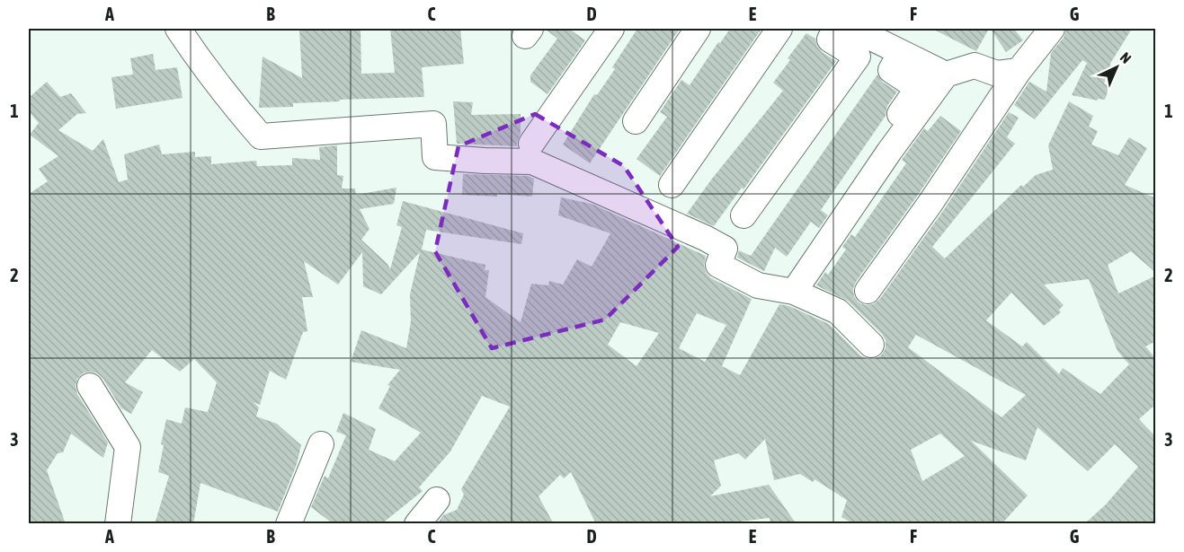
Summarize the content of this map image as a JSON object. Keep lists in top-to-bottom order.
{
  "north": "top right",
  "grid": {
    "columns": [
      "A",
      "B",
      "C",
      "D",
      "E",
      "F",
      "G"
    ],
    "rows": ["1", "2", "3"]
  }
}
